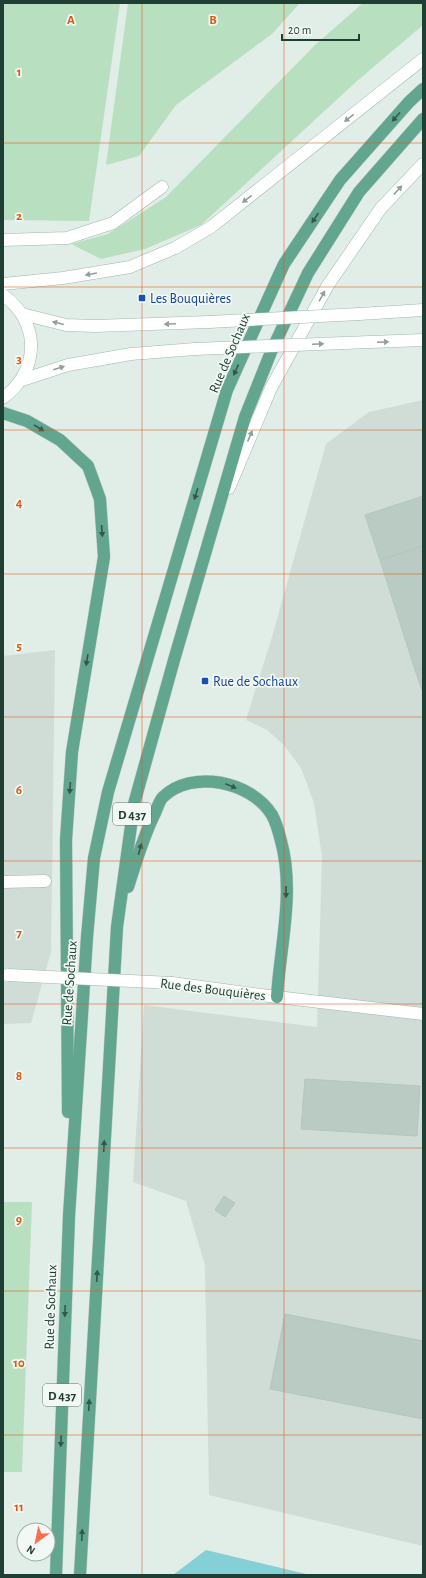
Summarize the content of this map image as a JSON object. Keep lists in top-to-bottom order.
{
  "streets": {
    "main road": ["Rue de Sochaux", "D 437", "Rue des Bouquières"]
  },
  "places": {
    "transit": ["Les Bouquières", "Rue de Sochaux"]
  },
  "scale_bar": "20 m",
  "north": "bottom left",
  "grid": {
    "columns": ["A", "B"],
    "rows": [
      "1",
      "2",
      "3",
      "4",
      "5",
      "6",
      "7",
      "8",
      "9",
      "10",
      "11"
    ]
  }
}
